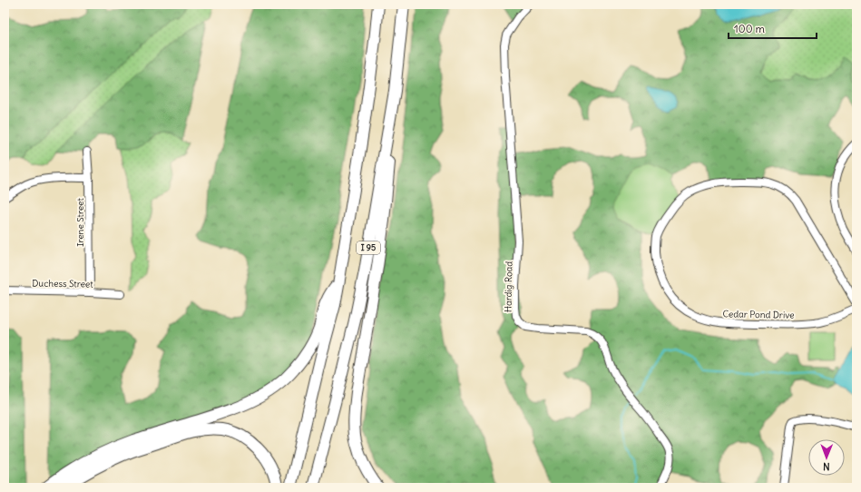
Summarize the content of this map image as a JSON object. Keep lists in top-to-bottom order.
{
  "streets": {
    "highway": ["I 95"],
    "street": [
      "Irene Street",
      "Duchess Street",
      "Hardig Road",
      "Cedar Pond Drive"
    ]
  },
  "crossings": [
    ["Irene Street", "Duchess Street"]
  ],
  "scale_bar": "100 m",
  "north": "bottom"
}
